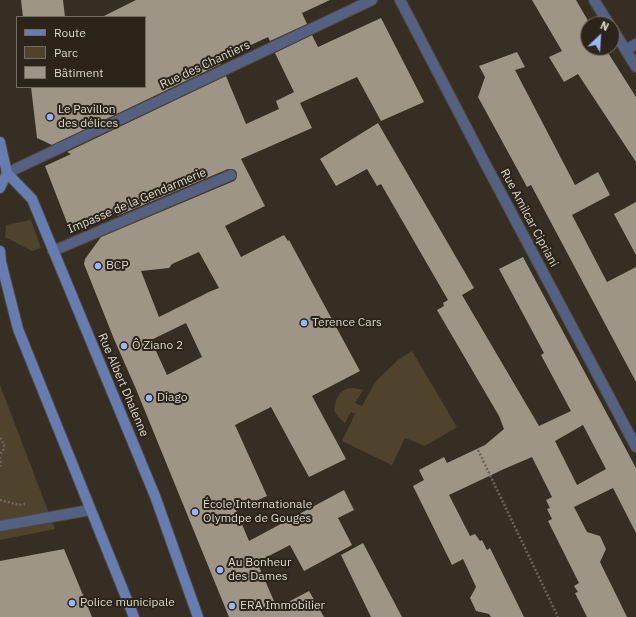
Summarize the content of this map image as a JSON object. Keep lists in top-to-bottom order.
{
  "streets": {
    "main road": ["Rue Albert Dhalenne"],
    "street": ["Rue des Chantiers", "Impasse de la Gendarmerie", "Rue Amilcar Cipriani"]
  },
  "crossings": [
    ["Rue des Chantiers", "Rue Albert Dhalenne"],
    ["Impasse de la Gendarmerie", "Rue Albert Dhalenne"]
  ],
  "places": [
    "Le Pavillon des délices",
    "BCP",
    "Terence Cars",
    "Ô Ziano 2",
    "Diago",
    "École Internationale Olymdpe de Gouges",
    "Au Bonheur des Dames",
    "Police municipale",
    "ERA Immobilier"
  ],
  "legend": ["Route", "Parc", "Bâtiment"],
  "north": "top right"
}
